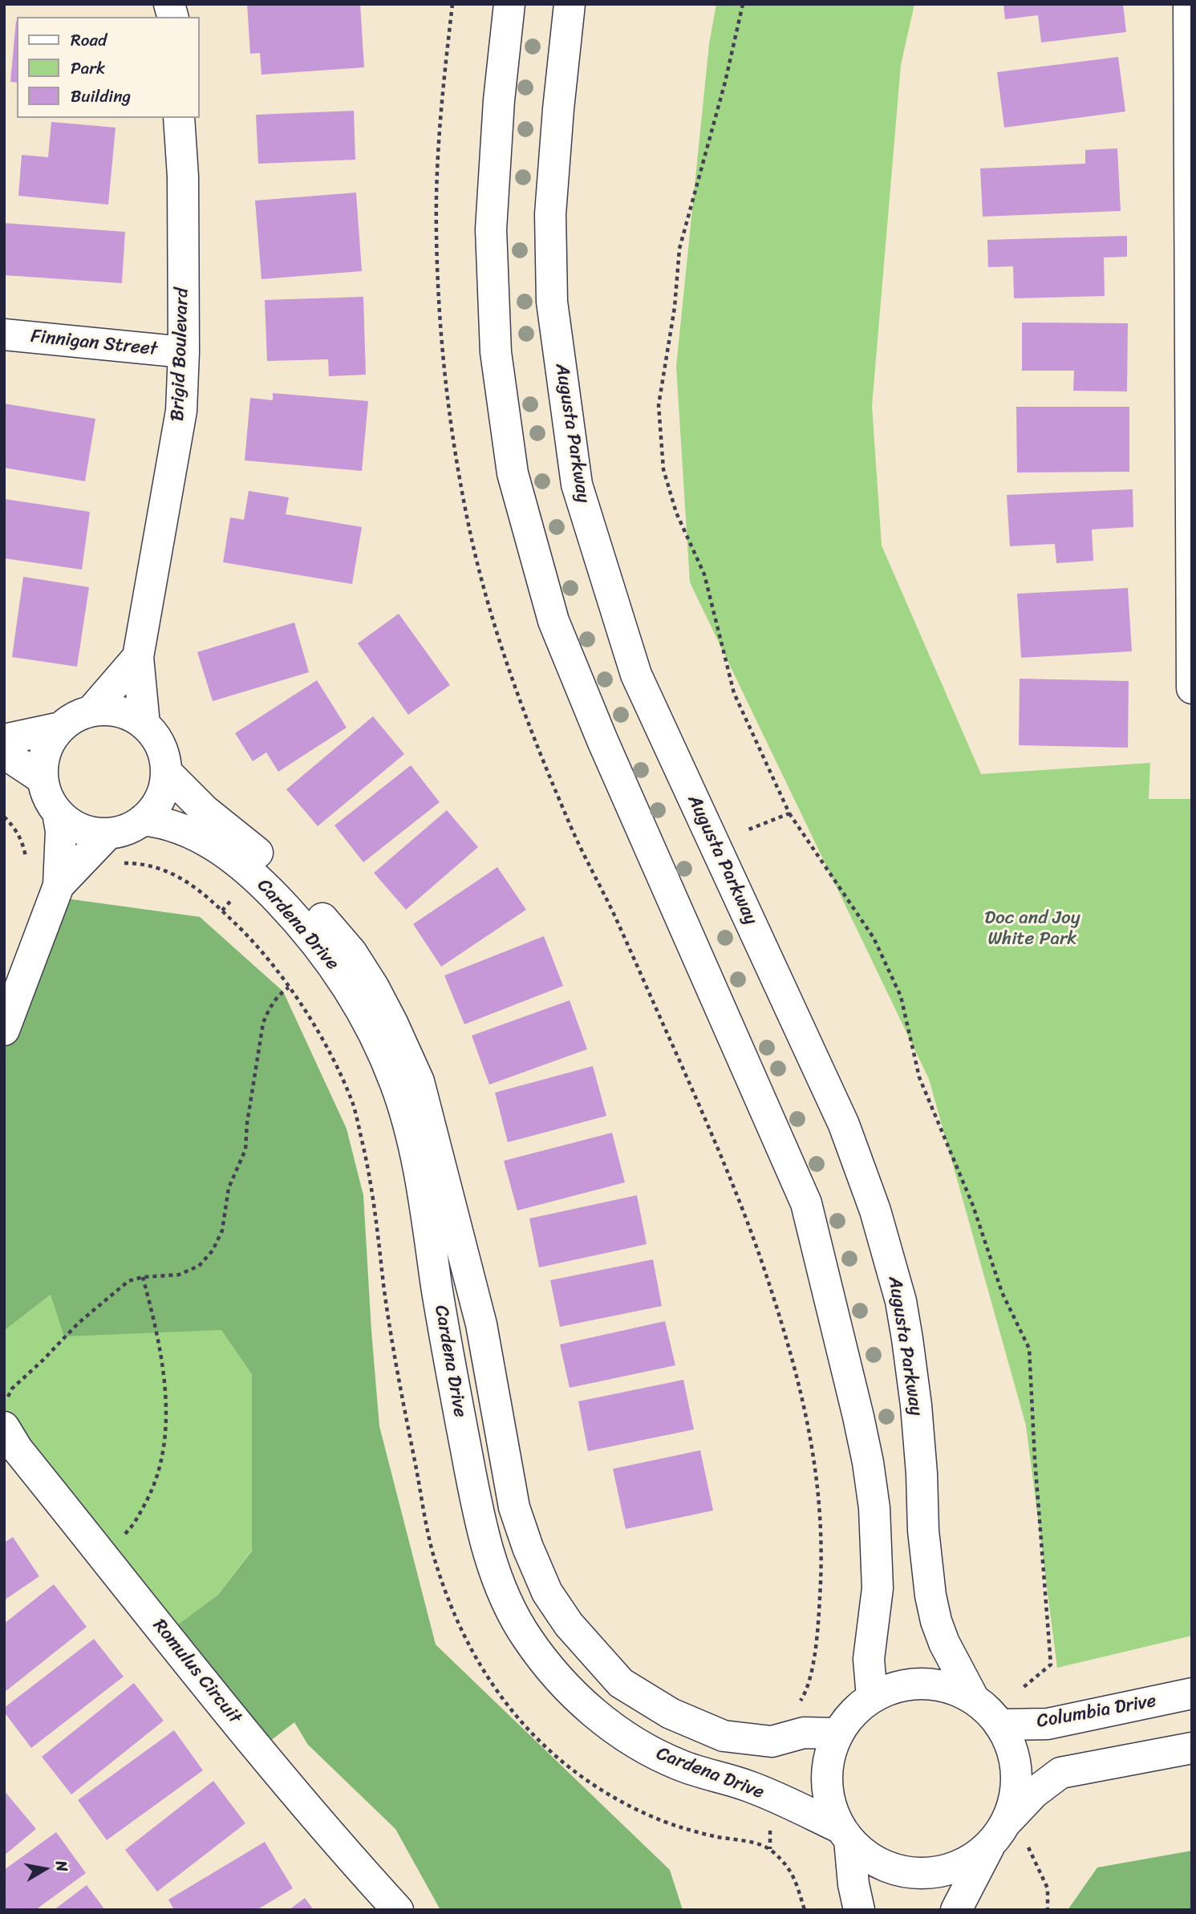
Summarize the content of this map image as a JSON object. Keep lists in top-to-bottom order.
{
  "streets": {
    "street": [
      "Finnigan Street",
      "Brigid Boulevard",
      "Augusta Parkway",
      "Cardena Drive",
      "Romulus Circuit",
      "Columbia Drive"
    ]
  },
  "crossings": [
    ["Finnigan Street", "Brigid Boulevard"],
    ["Brigid Boulevard", "Cardena Drive"],
    ["Augusta Parkway", "Cardena Drive"],
    ["Augusta Parkway", "Columbia Drive"],
    ["Cardena Drive", "Columbia Drive"]
  ],
  "parks": ["Doc and Joy White Park"],
  "legend": ["Road", "Park", "Building"],
  "north": "right"
}
